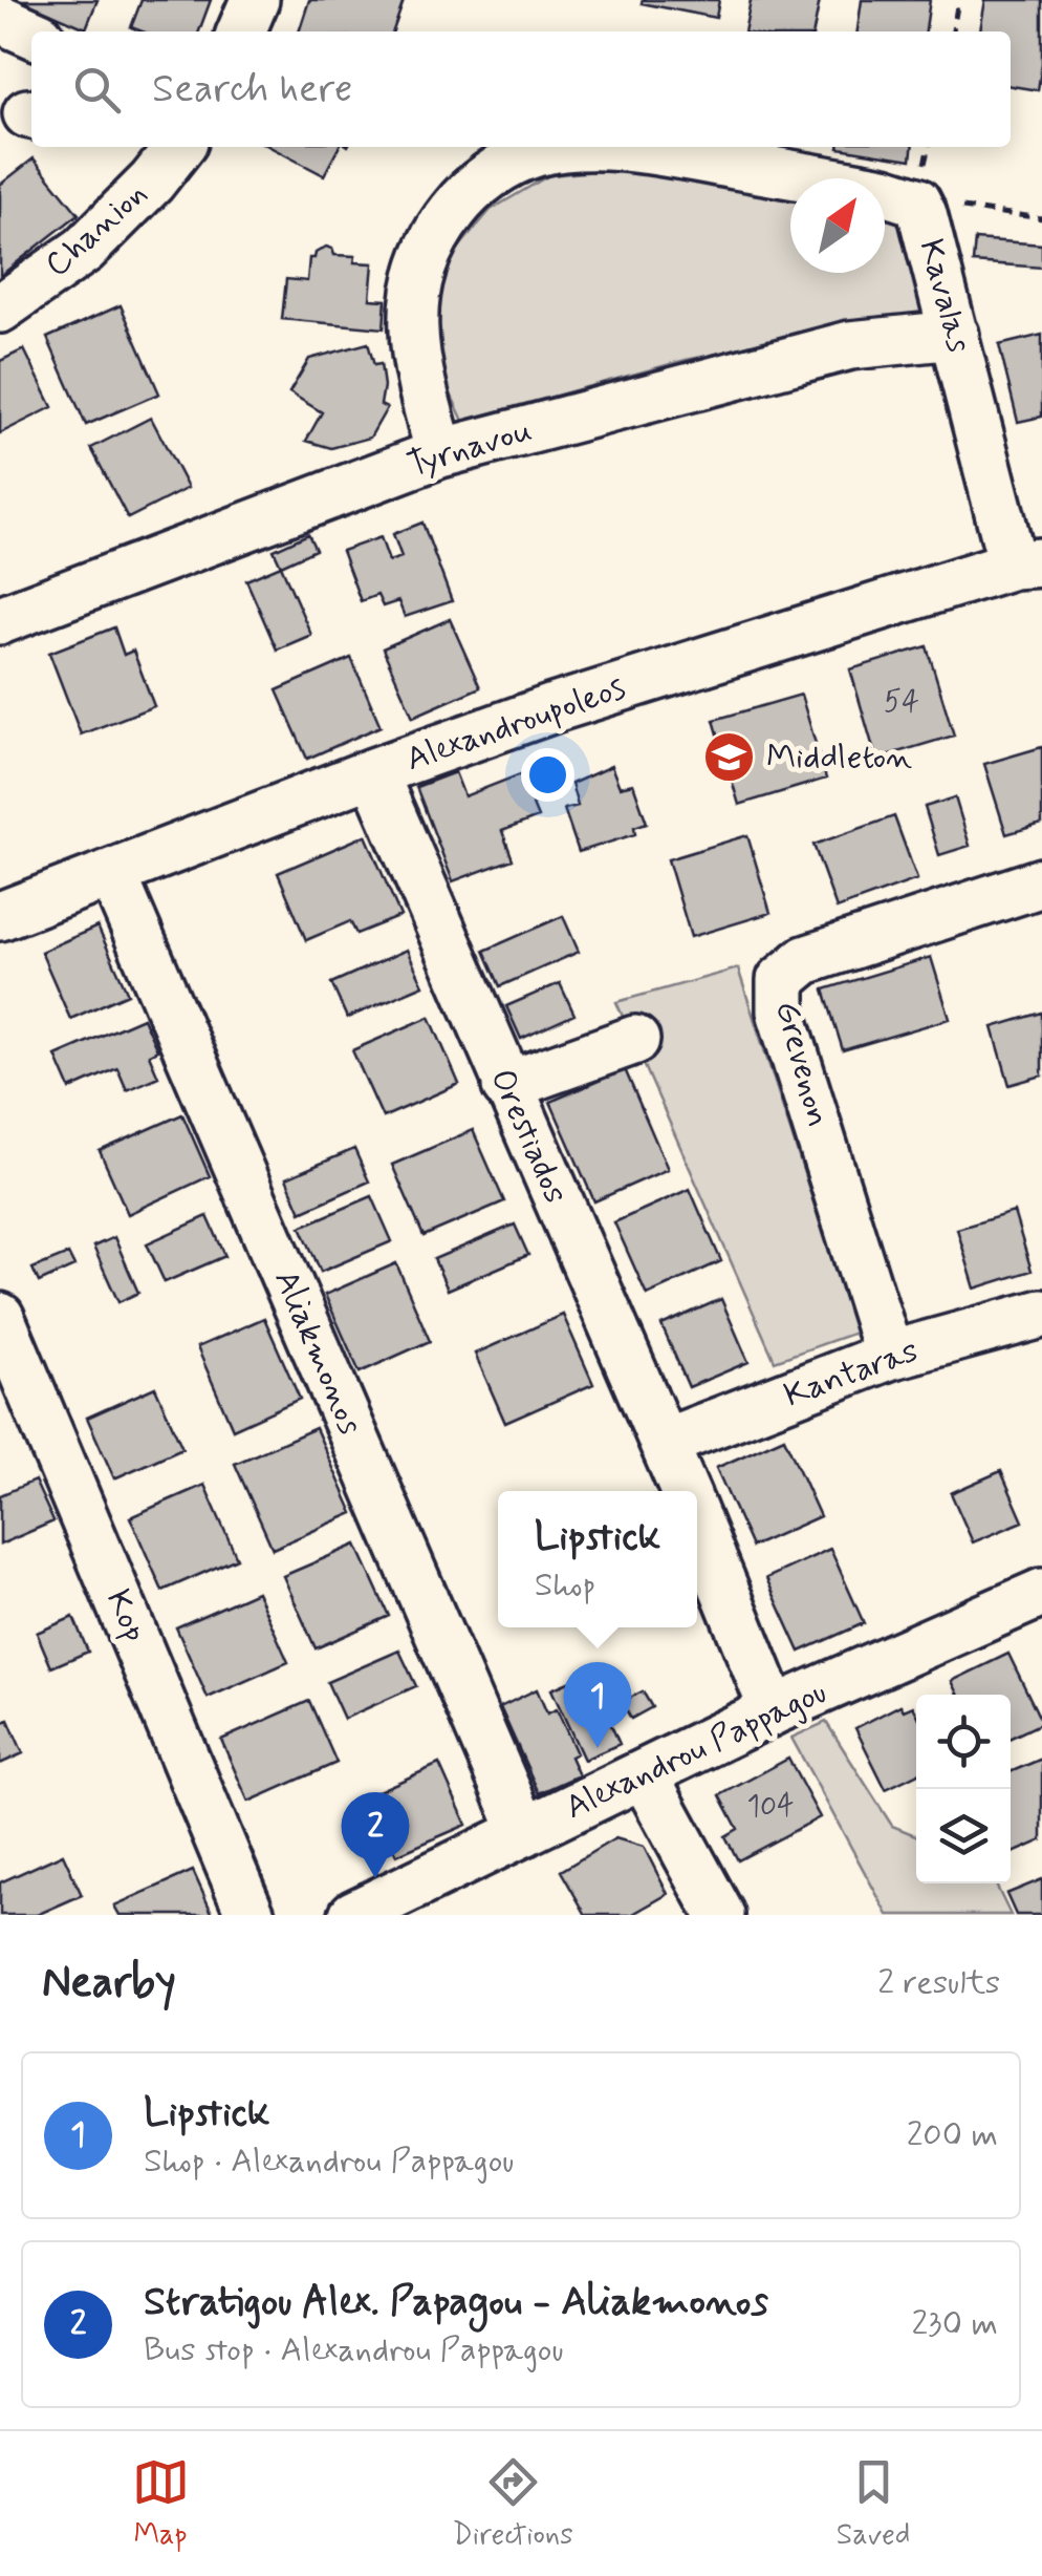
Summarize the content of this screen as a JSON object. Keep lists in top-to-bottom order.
{
  "streets": {
    "street": [
      "Chanion",
      "Kavalas",
      "Tyrnavou",
      "Alexandroupoleos",
      "Grevenon",
      "Orestiados",
      "Aliakmonos",
      "Kantaras",
      "Kop",
      "Alexandrou Pappagou"
    ]
  },
  "crossings": [
    ["Kavalas", "Tyrnavou"],
    ["Kavalas", "Alexandroupoleos"],
    ["Alexandroupoleos", "Orestiados"],
    ["Alexandroupoleos", "Aliakmonos"],
    ["Grevenon", "Kantaras"],
    ["Orestiados", "Kantaras"],
    ["Orestiados", "Alexandrou Pappagou"],
    ["Aliakmonos", "Alexandrou Pappagou"]
  ],
  "places": {
    "school or university": ["Middleton"]
  },
  "house_numbers": ["54", "104"],
  "north": "top right",
  "page": {
    "search": "Search here",
    "popup": ["Lipstick", "Shop"],
    "pins": ["1", "2"],
    "heading": ["Nearby", "2 results"],
    "list": [
      {
        "mark": "1",
        "name": "Lipstick",
        "note": "Shop · Alexandrou Pappagou",
        "value": "200 m"
      },
      {
        "mark": "2",
        "name": "Stratigou Alex. Papagou - Aliakmonos",
        "note": "Bus stop · Alexandrou Pappagou",
        "value": "230 m"
      }
    ],
    "nav": ["Map", "Directions", "Saved"]
  }
}
